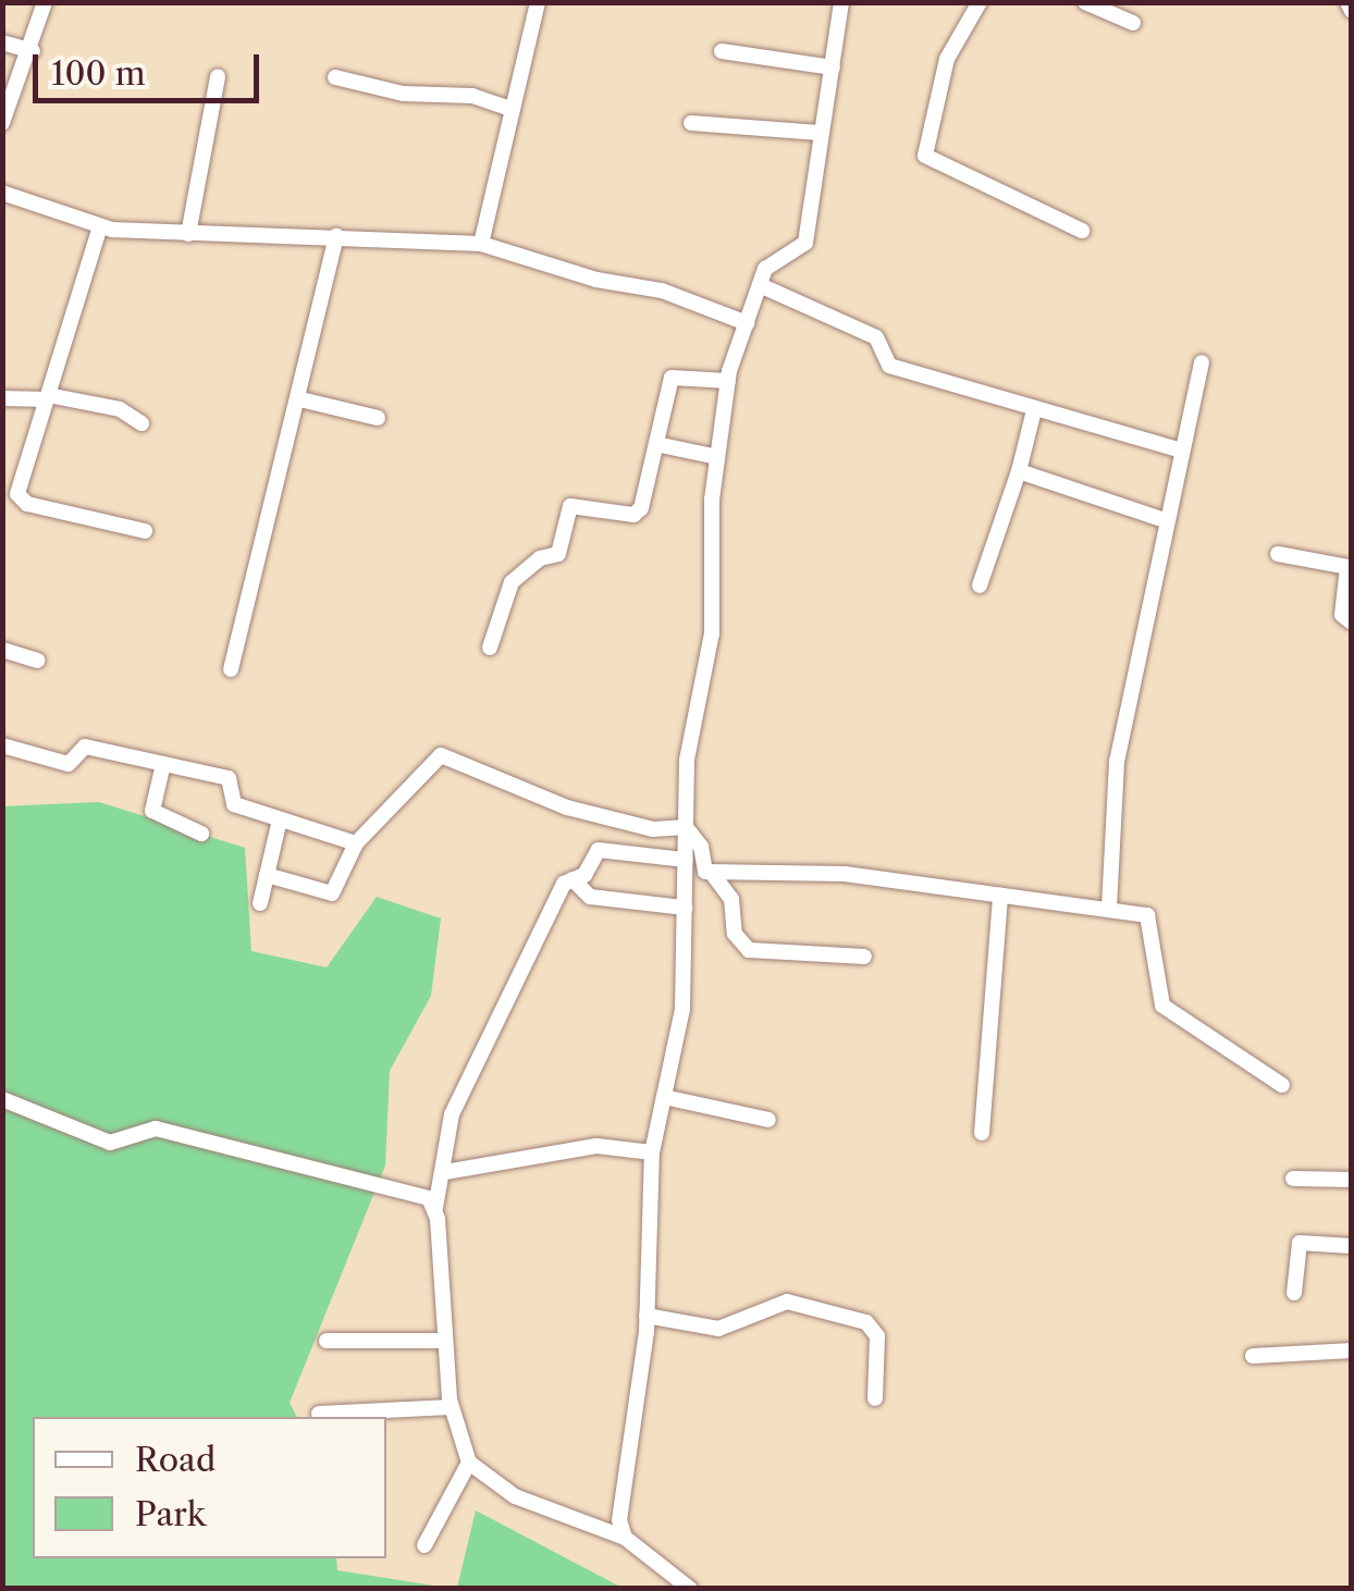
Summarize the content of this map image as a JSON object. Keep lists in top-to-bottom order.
{
  "legend": ["Road", "Park"],
  "scale_bar": "100 m"
}
